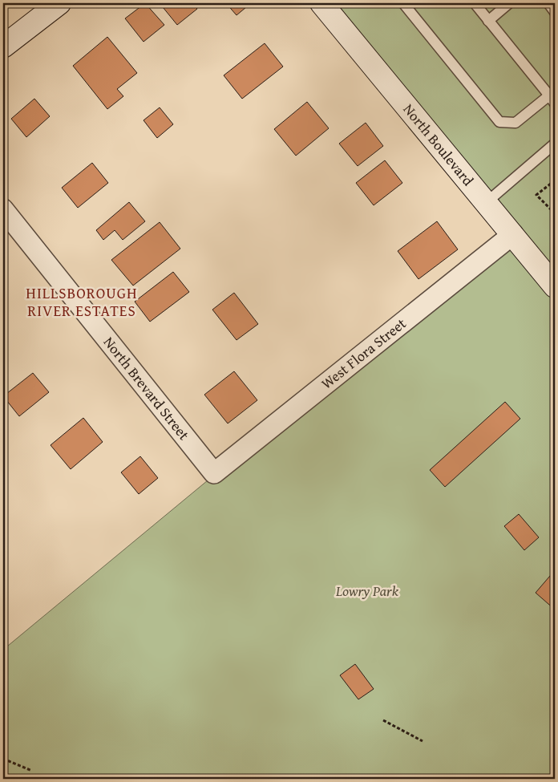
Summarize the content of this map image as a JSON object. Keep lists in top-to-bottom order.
{
  "streets": {
    "street": ["North Boulevard", "West Flora Street", "North Brevard Street"]
  },
  "crossings": [
    ["North Boulevard", "West Flora Street"],
    ["West Flora Street", "North Brevard Street"]
  ],
  "districts": ["HILLSBOROUGH RIVER ESTATES"],
  "parks": ["Lowry Park"]
}
